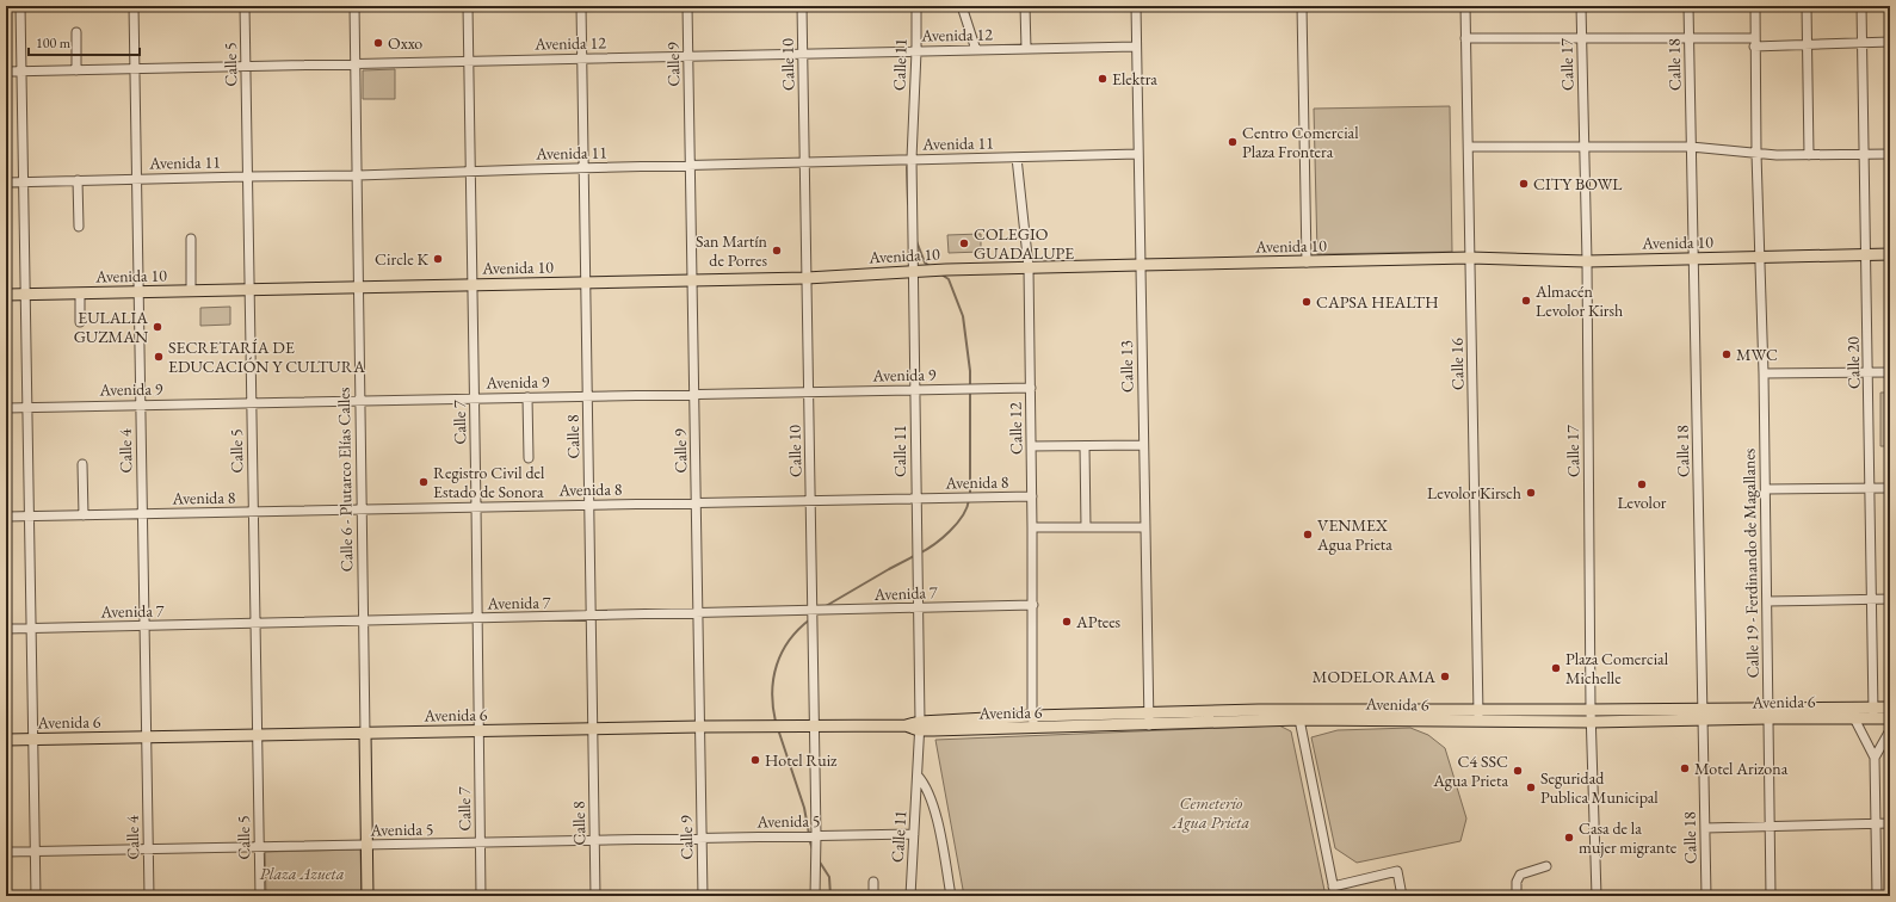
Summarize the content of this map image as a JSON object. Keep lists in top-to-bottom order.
{
  "streets": {
    "main road": ["Avenida 10", "Calle 6 - Plutarco Elías Calles", "Avenida 6"],
    "street": [
      "Avenida 12",
      "Calle 5",
      "Calle 9",
      "Calle 10",
      "Calle 11",
      "Calle 17",
      "Calle 18",
      "Avenida 11",
      "Calle 20",
      "Calle 16",
      "Calle 13",
      "Avenida 9",
      "Calle 7",
      "Calle 12",
      "Calle 8",
      "Calle 4",
      "Avenida 8",
      "Calle 19 - Ferdinando de Magallanes",
      "Avenida 7",
      "Avenida 5"
    ]
  },
  "crossings": [
    ["Avenida 12", "Calle 5"],
    ["Avenida 12", "Calle 9"],
    ["Avenida 12", "Calle 10"],
    ["Avenida 12", "Calle 11"],
    ["Avenida 12", "Calle 13"],
    ["Avenida 12", "Calle 7"],
    ["Avenida 12", "Calle 8"],
    ["Avenida 12", "Calle 4"],
    ["Avenida 12", "Calle 6 - Plutarco Elías Calles"],
    ["Calle 5", "Avenida 11"],
    ["Calle 5", "Avenida 10"],
    ["Calle 5", "Avenida 9"],
    ["Calle 5", "Avenida 8"],
    ["Calle 5", "Avenida 7"],
    ["Calle 5", "Avenida 6"],
    ["Calle 5", "Avenida 5"],
    ["Calle 9", "Avenida 11"],
    ["Calle 9", "Avenida 10"],
    ["Calle 9", "Avenida 9"],
    ["Calle 9", "Avenida 8"],
    ["Calle 9", "Avenida 7"],
    ["Calle 9", "Avenida 6"],
    ["Calle 9", "Avenida 5"],
    ["Calle 10", "Avenida 11"],
    ["Calle 10", "Avenida 10"],
    ["Calle 10", "Avenida 9"],
    ["Calle 10", "Avenida 8"],
    ["Calle 10", "Avenida 7"],
    ["Calle 10", "Avenida 6"],
    ["Calle 10", "Avenida 5"],
    ["Calle 11", "Avenida 11"],
    ["Calle 11", "Avenida 10"],
    ["Calle 11", "Avenida 9"],
    ["Calle 11", "Avenida 8"],
    ["Calle 11", "Avenida 7"],
    ["Calle 11", "Avenida 6"],
    ["Calle 11", "Avenida 5"],
    ["Calle 17", "Avenida 10"],
    ["Calle 17", "Avenida 6"],
    ["Calle 18", "Avenida 10"],
    ["Calle 18", "Avenida 6"],
    ["Avenida 11", "Calle 13"],
    ["Avenida 11", "Calle 7"],
    ["Avenida 11", "Calle 12"],
    ["Avenida 11", "Calle 8"],
    ["Avenida 11", "Calle 4"],
    ["Avenida 11", "Calle 6 - Plutarco Elías Calles"],
    ["Avenida 10", "Calle 20"],
    ["Avenida 10", "Calle 16"],
    ["Avenida 10", "Calle 13"],
    ["Avenida 10", "Calle 7"],
    ["Avenida 10", "Calle 12"],
    ["Avenida 10", "Calle 8"],
    ["Avenida 10", "Calle 4"],
    ["Avenida 10", "Calle 6 - Plutarco Elías Calles"],
    ["Avenida 10", "Calle 19 - Ferdinando de Magallanes"],
    ["Calle 20", "Avenida 6"],
    ["Calle 16", "Avenida 6"],
    ["Calle 13", "Avenida 6"],
    ["Avenida 9", "Calle 7"],
    ["Avenida 9", "Calle 12"],
    ["Avenida 9", "Calle 8"],
    ["Avenida 9", "Calle 4"],
    ["Avenida 9", "Calle 6 - Plutarco Elías Calles"],
    ["Calle 7", "Avenida 8"],
    ["Calle 7", "Avenida 7"],
    ["Calle 7", "Avenida 6"],
    ["Calle 7", "Avenida 5"],
    ["Calle 12", "Avenida 8"],
    ["Calle 12", "Avenida 7"],
    ["Calle 12", "Avenida 6"],
    ["Calle 8", "Avenida 8"],
    ["Calle 8", "Avenida 7"],
    ["Calle 8", "Avenida 6"],
    ["Calle 8", "Avenida 5"],
    ["Calle 4", "Avenida 8"],
    ["Calle 4", "Avenida 7"],
    ["Calle 4", "Avenida 6"],
    ["Calle 4", "Avenida 5"],
    ["Calle 6 - Plutarco Elías Calles", "Avenida 8"],
    ["Calle 6 - Plutarco Elías Calles", "Avenida 7"],
    ["Calle 6 - Plutarco Elías Calles", "Avenida 6"],
    ["Calle 6 - Plutarco Elías Calles", "Avenida 5"],
    ["Calle 19 - Ferdinando de Magallanes", "Avenida 6"]
  ],
  "parks": ["Cemeterio Agua Prieta", "Plaza Azueta"],
  "places": [
    "Oxxo",
    "Elektra",
    "Centro Comercial Plaza Frontera",
    "CITY BOWL",
    "COLEGIO GUADALUPE",
    "San Martín de Porres",
    "Circle K",
    "Almacén Levolor Kirsh",
    "CAPSA HEALTH",
    "EULALIA GUZMAN",
    "MWC",
    "SECRETARÍA DE EDUCACIÓN Y CULTURA",
    "Registro Civil del Estado de Sonora",
    "Levolor",
    "Levolor Kirsch",
    "VENMEX Agua Prieta",
    "APtees",
    "Plaza Comercial Michelle",
    "MODELORAMA",
    "Hotel Ruiz",
    "Motel Arizona",
    "C4 SSC Agua Prieta",
    "Seguridad Publica Municipal",
    "Casa de la mujer migrante"
  ],
  "scale_bar": "100 m"
}
